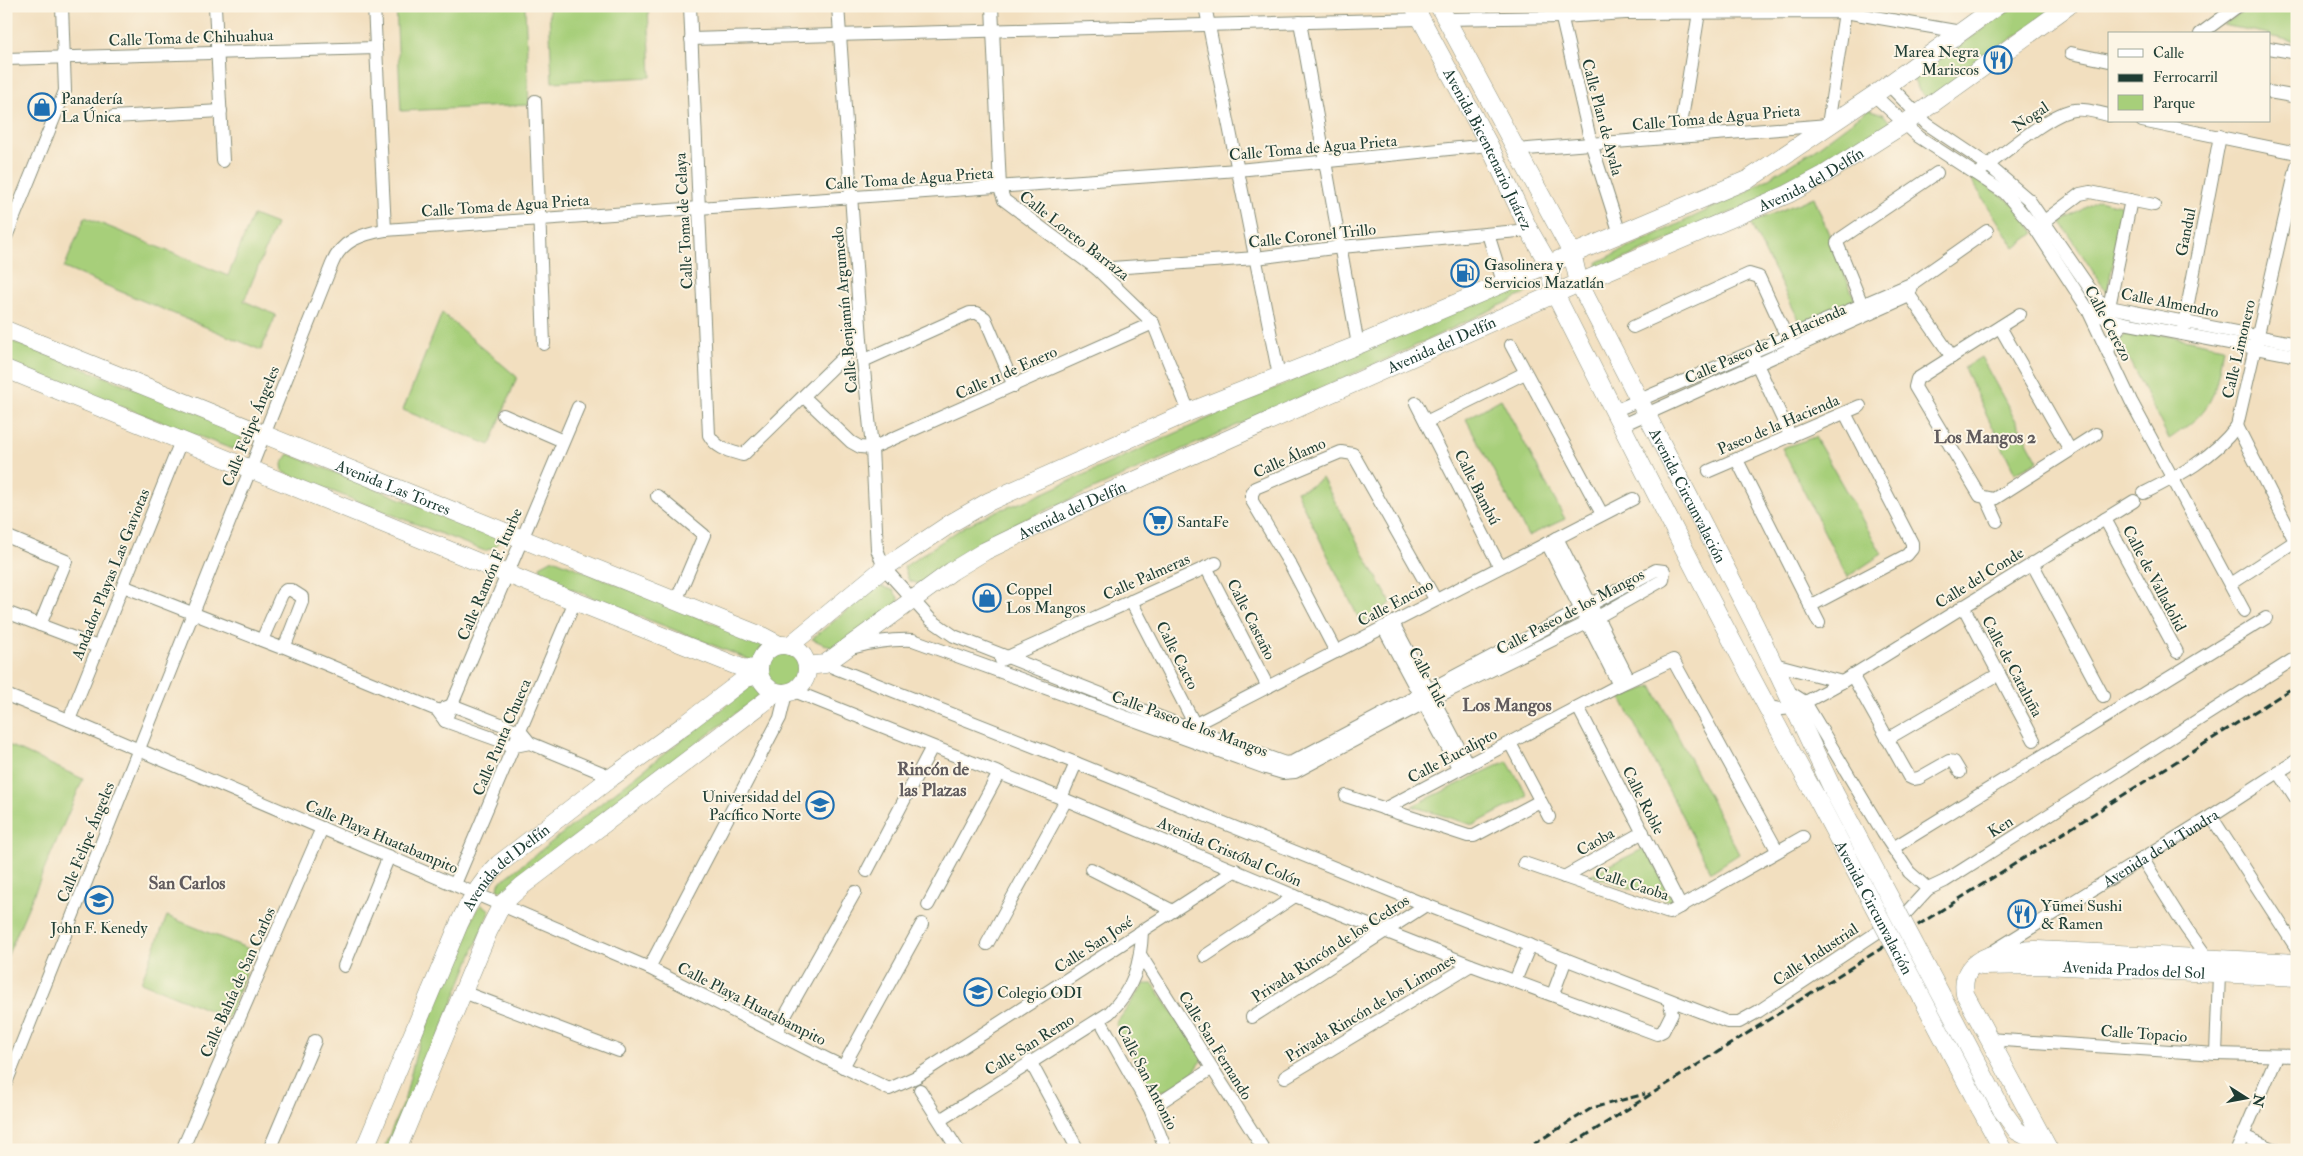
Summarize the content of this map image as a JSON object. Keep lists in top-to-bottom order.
{
  "streets": {
    "street": [
      "Calle Toma de Chihuahua",
      "Nogal",
      "Calle Plan de Ayala",
      "Calle Toma de Agua Prieta",
      "Avenida Bicentenario Juárez",
      "Avenida del Delfín",
      "Calle Toma de Celaya",
      "Gandul",
      "Calle Loreto Barraza",
      "Calle Coronel Trillo",
      "Calle Almendro",
      "Calle Benjamín Argumedo",
      "Calle Cerezo",
      "Calle Paseo de La Hacienda",
      "Calle Limonero",
      "Calle 11 de Enero",
      "Paseo de la Hacienda",
      "Calle Felipe Ángeles",
      "Calle Álamo",
      "Avenida Las Torres",
      "Calle Bambú",
      "Avenida Circunvalación",
      "Andador Playas Las Gaviotas",
      "Calle Ramón F. Iturbe",
      "Calle Palmeras",
      "Calle del Conde",
      "Calle de Valladolid",
      "Calle Encino",
      "Calle Paseo de los Mangos",
      "Calle Castaño",
      "Calle Cacto",
      "Calle de Cataluña",
      "Calle Tule",
      "Calle Punta Chueca",
      "Calle Eucalipto",
      "Calle Roble",
      "Ken",
      "Calle Playa Huatabampito",
      "Caoba",
      "Avenida de la Tundra",
      "Avenida Cristóbal Colón",
      "Calle Caoba",
      "Calle San José",
      "Privada Rincón de los Cedros",
      "Calle Industrial",
      "Avenida Prados del Sol",
      "Calle Bahía de San Carlos",
      "Privada Rincón de los Limones",
      "Calle Topacio",
      "Calle San Remo",
      "Calle San Fernando",
      "Calle San Antonio"
    ]
  },
  "crossings": [
    ["Nogal", "Calle Cerezo"],
    ["Calle Plan de Ayala", "Calle Toma de Agua Prieta"],
    ["Calle Plan de Ayala", "Avenida del Delfín"],
    ["Calle Toma de Agua Prieta", "Avenida Bicentenario Juárez"],
    ["Calle Toma de Agua Prieta", "Avenida del Delfín"],
    ["Calle Toma de Agua Prieta", "Calle Toma de Celaya"],
    ["Calle Toma de Agua Prieta", "Calle Loreto Barraza"],
    ["Calle Toma de Agua Prieta", "Calle Benjamín Argumedo"],
    ["Calle Toma de Agua Prieta", "Calle Felipe Ángeles"],
    ["Avenida Bicentenario Juárez", "Avenida del Delfín"],
    ["Avenida Bicentenario Juárez", "Calle Coronel Trillo"],
    ["Avenida Bicentenario Juárez", "Avenida Circunvalación"],
    ["Avenida del Delfín", "Calle Loreto Barraza"],
    ["Avenida del Delfín", "Calle Benjamín Argumedo"],
    ["Avenida del Delfín", "Calle Cerezo"],
    ["Avenida del Delfín", "Avenida Las Torres"],
    ["Avenida del Delfín", "Avenida Circunvalación"],
    ["Avenida del Delfín", "Calle Paseo de los Mangos"],
    ["Avenida del Delfín", "Calle Playa Huatabampito"],
    ["Avenida del Delfín", "Avenida Cristóbal Colón"],
    ["Gandul", "Calle Almendro"],
    ["Calle Loreto Barraza", "Calle Coronel Trillo"],
    ["Calle Loreto Barraza", "Calle 11 de Enero"],
    ["Calle Almendro", "Calle Cerezo"],
    ["Calle Almendro", "Calle Limonero"],
    ["Calle Benjamín Argumedo", "Calle 11 de Enero"],
    ["Calle Benjamín Argumedo", "Calle Paseo de los Mangos"],
    ["Calle Cerezo", "Calle Limonero"],
    ["Calle Paseo de La Hacienda", "Avenida Circunvalación"],
    ["Calle Limonero", "Calle del Conde"],
    ["Calle Felipe Ángeles", "Avenida Las Torres"],
    ["Calle Felipe Ángeles", "Calle Playa Huatabampito"],
    ["Calle Álamo", "Calle Encino"],
    ["Avenida Las Torres", "Calle Ramón F. Iturbe"],
    ["Avenida Las Torres", "Avenida Cristóbal Colón"],
    ["Calle Bambú", "Calle Encino"],
    ["Andador Playas Las Gaviotas", "Calle Playa Huatabampito"],
    ["Calle Palmeras", "Calle Paseo de los Mangos"],
    ["Calle Palmeras", "Calle Castaño"],
    ["Calle Palmeras", "Calle Cacto"],
    ["Calle del Conde", "Calle de Valladolid"],
    ["Calle del Conde", "Calle de Cataluña"],
    ["Calle Encino", "Calle Paseo de los Mangos"],
    ["Calle Encino", "Calle Castaño"],
    ["Calle Encino", "Calle Cacto"],
    ["Calle Encino", "Calle Tule"],
    ["Calle Paseo de los Mangos", "Calle Cacto"],
    ["Calle Paseo de los Mangos", "Calle Tule"],
    ["Calle Tule", "Calle Eucalipto"],
    ["Calle Punta Chueca", "Calle Playa Huatabampito"],
    ["Calle Eucalipto", "Calle Roble"],
    ["Calle Eucalipto", "Calle Caoba"],
    ["Calle Roble", "Caoba"],
    ["Calle Roble", "Calle Caoba"],
    ["Ken", "Calle Industrial"],
    ["Calle Playa Huatabampito", "Calle San José"],
    ["Calle Playa Huatabampito", "Calle Bahía de San Carlos"],
    ["Caoba", "Calle Caoba"],
    ["Avenida de la Tundra", "Avenida Prados del Sol"],
    ["Avenida Cristóbal Colón", "Calle San José"],
    ["Avenida Cristóbal Colón", "Privada Rincón de los Cedros"],
    ["Avenida Cristóbal Colón", "Calle Industrial"],
    ["Avenida Cristóbal Colón", "Privada Rincón de los Limones"],
    ["Calle San José", "Calle San Remo"],
    ["Calle San Remo", "Calle San Fernando"],
    ["Calle San Remo", "Calle San Antonio"]
  ],
  "districts": [
    "Los Mangos 2",
    "Los Mangos",
    "Rincón de las Plazas",
    "San Carlos"
  ],
  "places": {
    "restaurant": ["Marea Negra Mariscos", "Yūmei Sushi & Ramen"],
    "shop": ["Panadería La Única", "Coppel Los Mangos"],
    "fuel station": ["Gasolinera y Servicios Mazatlán"],
    "supermarket": ["SantaFe"],
    "school or university": ["Universidad del Pacífico Norte", "John F. Kenedy", "Colegio ODI"]
  },
  "legend": ["Calle", "Ferrocarril", "Parque"],
  "north": "right"
}
